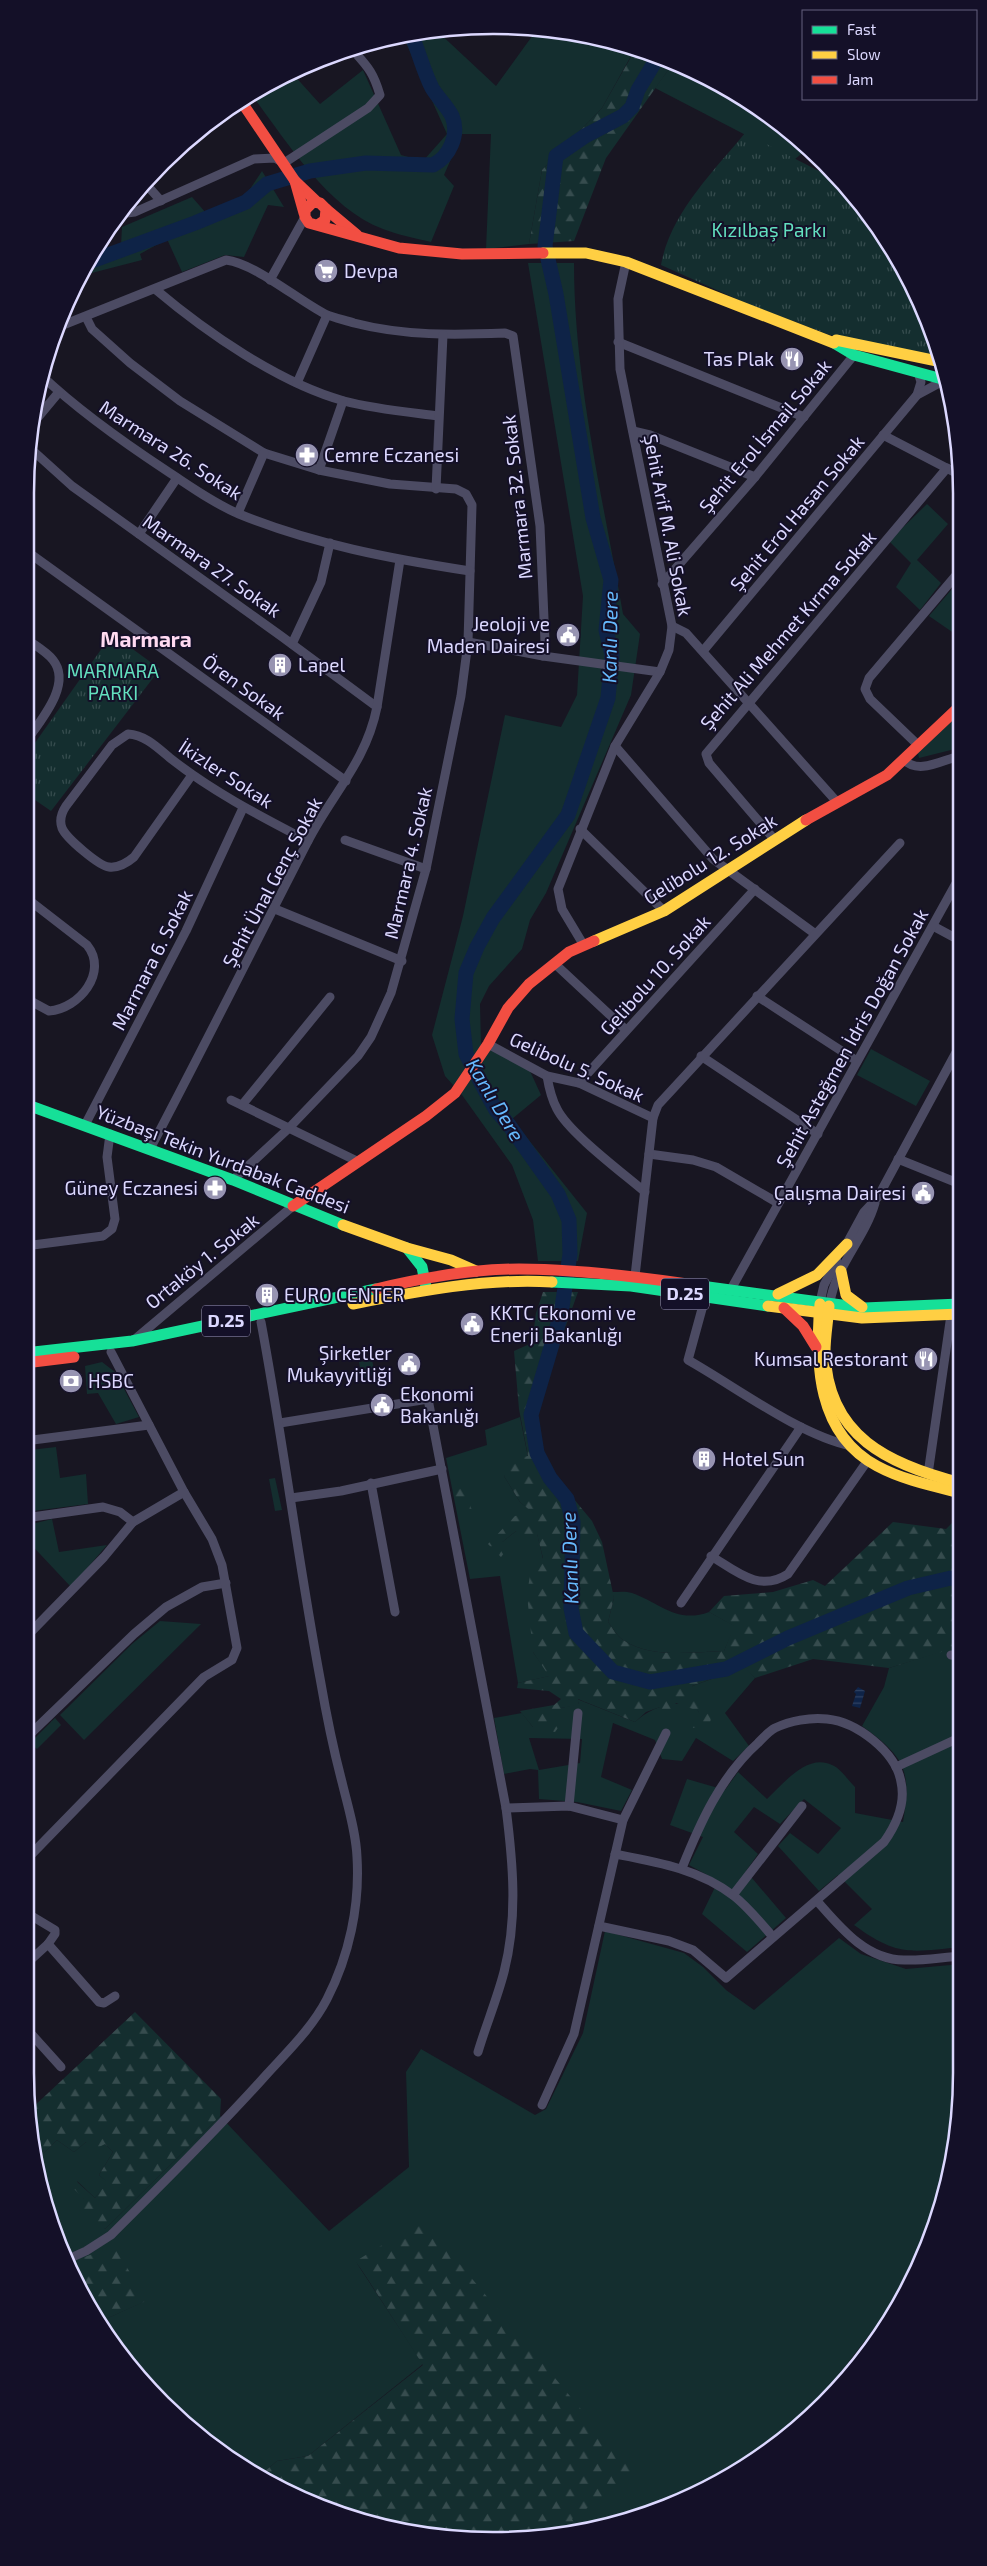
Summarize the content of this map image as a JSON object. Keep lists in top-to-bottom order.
{
  "streets": {
    "main road": ["Gelibolu 12. Sokak", "Yüzbaşı Tekin Yurdabak Caddesi", "D.25"],
    "street": [
      "Şehit Erol İsmail Sokak",
      "Marmara 26. Sokak",
      "Marmara 32. Sokak",
      "Şehit Erol Hasan Sokak",
      "Şehit Arif M. Ali Sokak",
      "Marmara 27. Sokak",
      "Şehit Ali Mehmet Kırma Sokak",
      "Ören Sokak",
      "İkizler Sokak",
      "Marmara 4. Sokak",
      "Şehit Ünal Genç Sokak",
      "Marmara 6. Sokak",
      "Gelibolu 10. Sokak",
      "Şehit Asteğmen İdris Doğan Sokak",
      "Gelibolu 5. Sokak",
      "Ortaköy 1. Sokak"
    ]
  },
  "crossings": [
    ["Şehit Erol İsmail Sokak", "Şehit Arif M. Ali Sokak"],
    ["Marmara 26. Sokak", "Marmara 4. Sokak"],
    ["Marmara 26. Sokak", "Şehit Ünal Genç Sokak"],
    ["Şehit Arif M. Ali Sokak", "Gelibolu 12. Sokak"],
    ["Marmara 27. Sokak", "Şehit Ünal Genç Sokak"],
    ["Şehit Ali Mehmet Kırma Sokak", "Gelibolu 12. Sokak"],
    ["Ören Sokak", "Şehit Ünal Genç Sokak"],
    ["İkizler Sokak", "Şehit Ünal Genç Sokak"],
    ["İkizler Sokak", "Marmara 6. Sokak"],
    ["Gelibolu 12. Sokak", "Gelibolu 5. Sokak"],
    ["Gelibolu 12. Sokak", "Yüzbaşı Tekin Yurdabak Caddesi"],
    ["Gelibolu 12. Sokak", "Ortaköy 1. Sokak"],
    ["Marmara 4. Sokak", "Yüzbaşı Tekin Yurdabak Caddesi"],
    ["Şehit Ünal Genç Sokak", "Yüzbaşı Tekin Yurdabak Caddesi"],
    ["Marmara 6. Sokak", "Yüzbaşı Tekin Yurdabak Caddesi"],
    ["Gelibolu 10. Sokak", "Gelibolu 5. Sokak"],
    ["Şehit Asteğmen İdris Doğan Sokak", "D.25"],
    ["Yüzbaşı Tekin Yurdabak Caddesi", "Ortaköy 1. Sokak"],
    ["Yüzbaşı Tekin Yurdabak Caddesi", "D.25"],
    ["Ortaköy 1. Sokak", "D.25"]
  ],
  "districts": ["Marmara"],
  "water": ["Kanlı Dere"],
  "parks": ["Kızılbaş Parkı", "MARMARA PARKI"],
  "places": {
    "supermarket": ["Devpa"],
    "restaurant": ["Tas Plak", "Kumsal Restorant"],
    "pharmacy": ["Cemre Eczanesi", "Güney Eczanesi"],
    "public building": [
      "Jeoloji ve Maden Dairesi",
      "Çalışma Dairesi",
      "KKTC Ekonomi ve Enerji Bakanlığı",
      "Şirketler Mukayyitliği",
      "Ekonomi Bakanlığı"
    ],
    "building": ["Lapel", "EURO CENTER", "Hotel Sun"],
    "bank": ["HSBC"]
  },
  "legend": ["Fast", "Slow", "Jam"]
}
